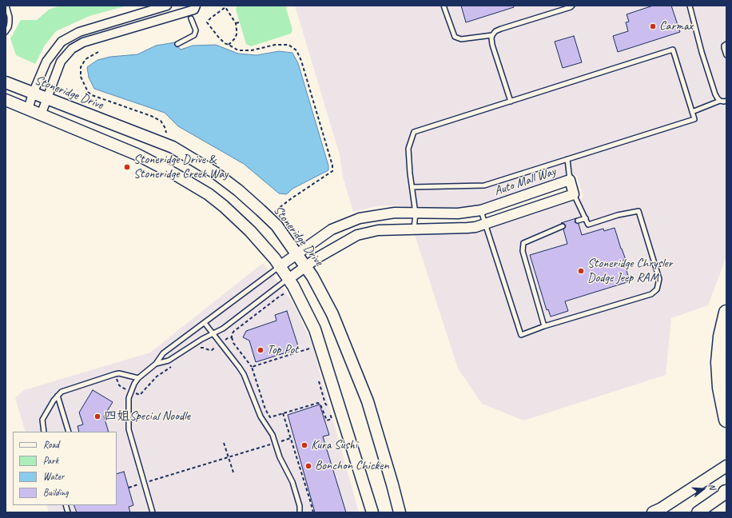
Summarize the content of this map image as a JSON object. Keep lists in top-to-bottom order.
{
  "streets": {
    "main road": ["Stoneridge Drive"],
    "street": ["Auto Mall Way"]
  },
  "crossings": [
    ["Stoneridge Drive", "Auto Mall Way"]
  ],
  "places": [
    "Carmax",
    "Stoneridge Drive & Stoneridge Creek Way",
    "Stoneridge Chrysler Dodge Jeep RAM",
    "Top Pot",
    "四姐Special Noodle",
    "Kura Sushi",
    "Bonchon Chicken"
  ],
  "legend": [
    "Road",
    "Park",
    "Water",
    "Building"
  ],
  "north": "right"
}
